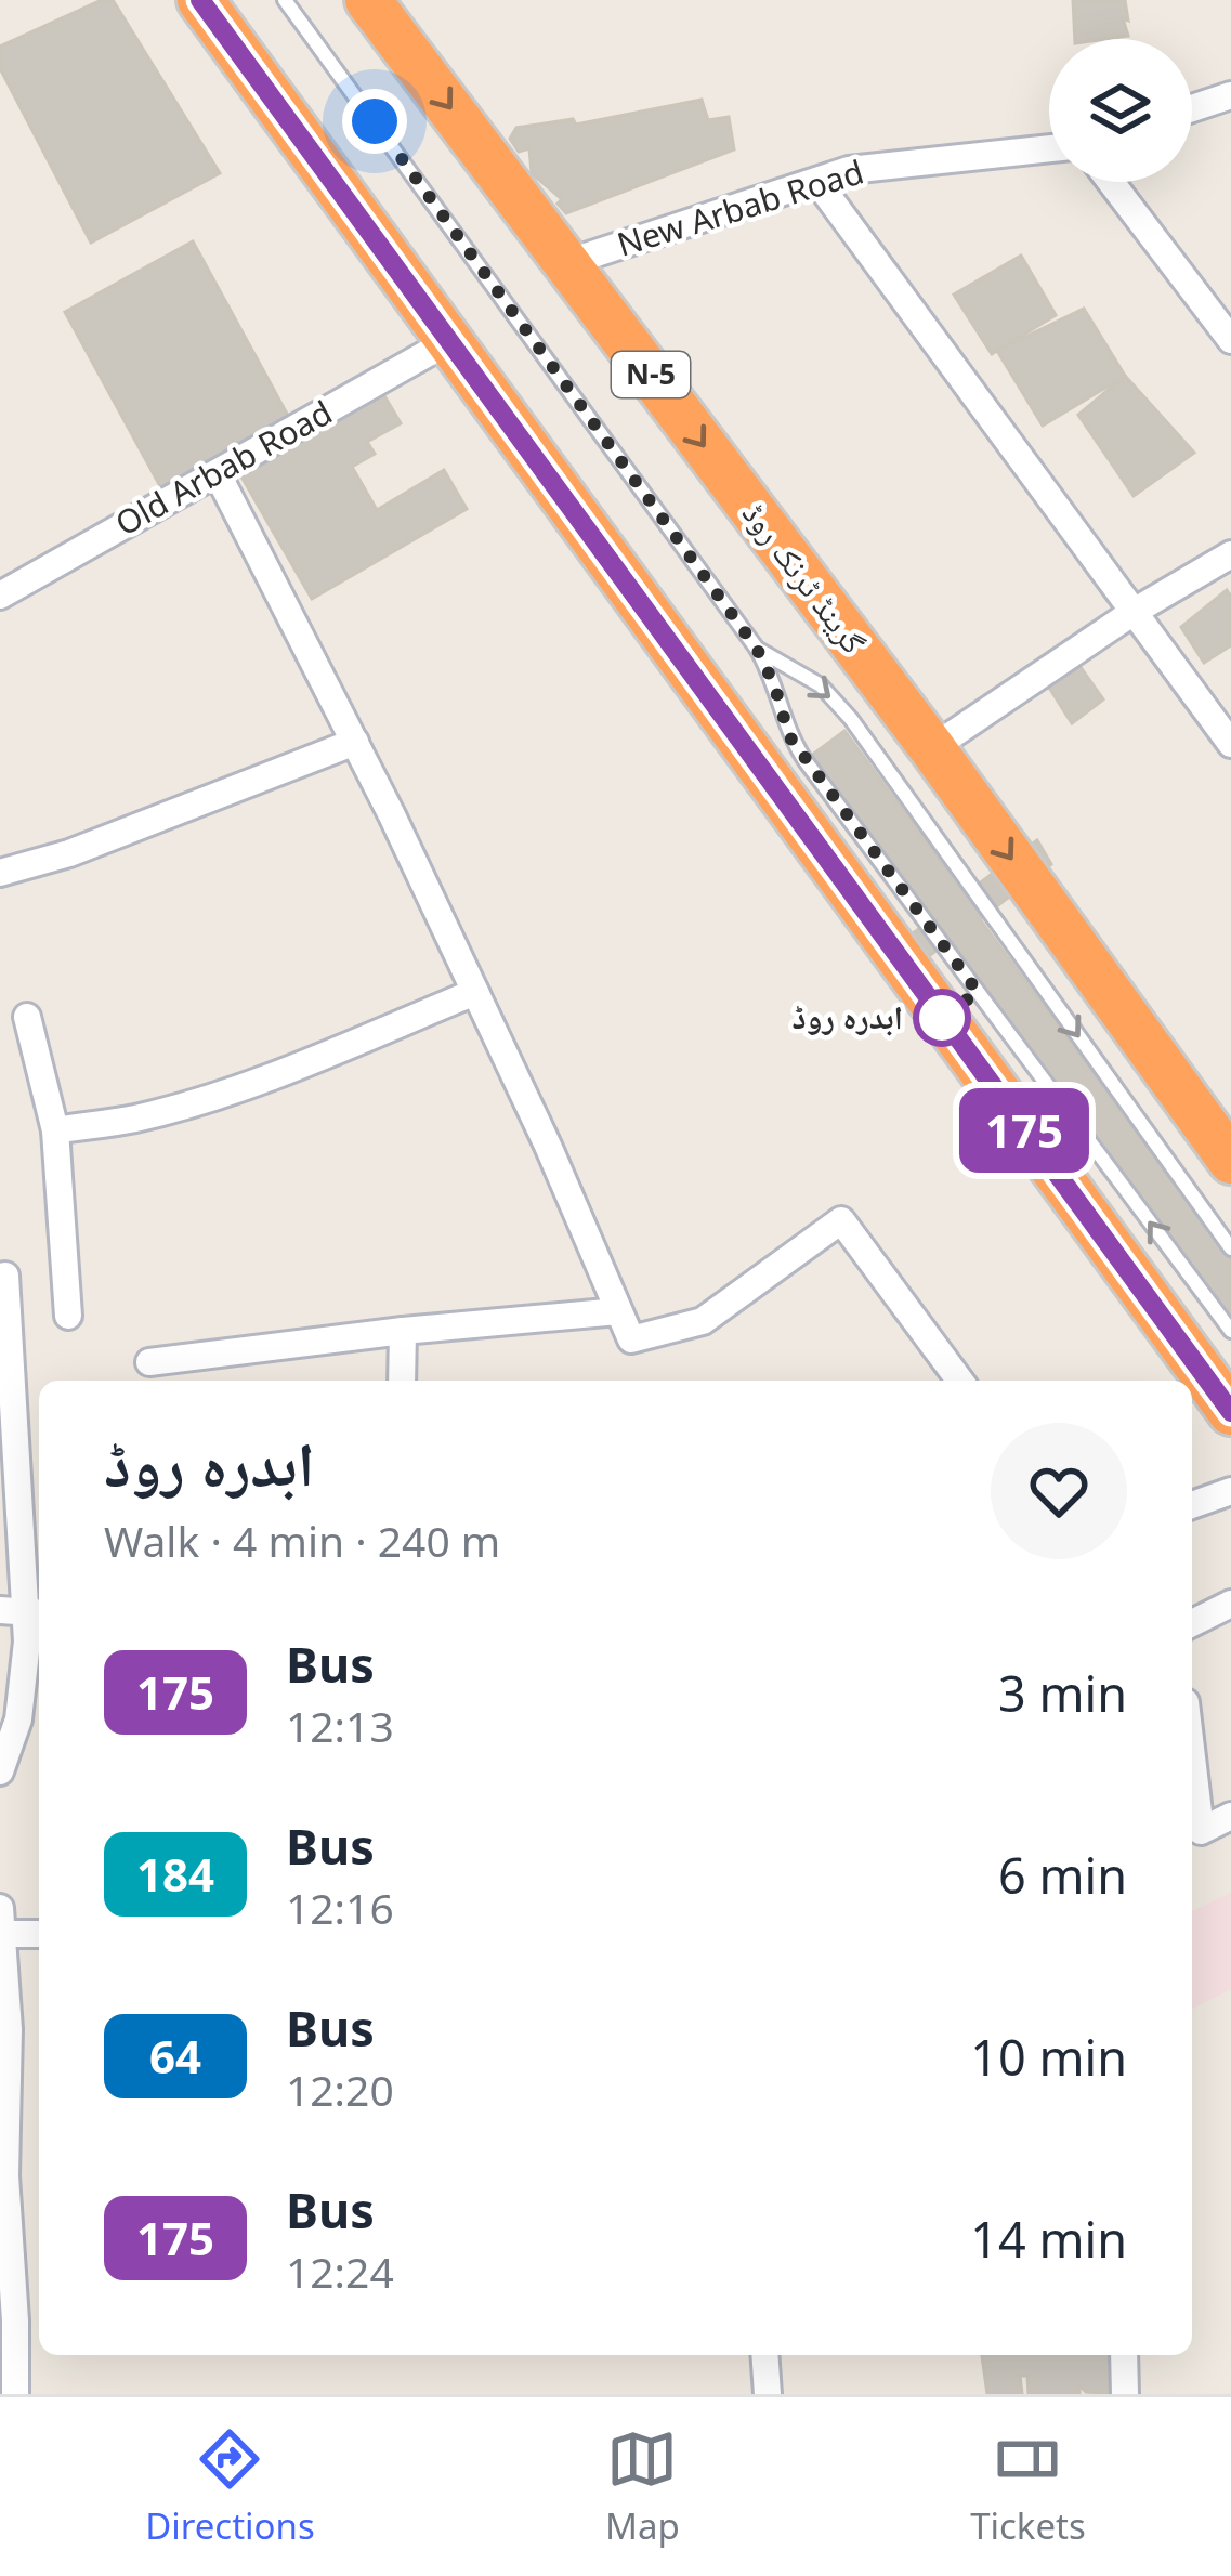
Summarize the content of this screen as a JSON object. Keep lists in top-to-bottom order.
{
  "streets": {
    "highway": ["N-5", "گرینڈ ٹرنک روڈ"],
    "street": ["New Arbab Road", "Old Arbab Road"]
  },
  "crossings": [
    ["New Arbab Road", "گرینڈ ٹرنک روڈ"]
  ],
  "places": ["ابدرہ روڈ"],
  "lines": ["bus line 175"],
  "page": {
    "on_map": "175",
    "heading": ["ابدرہ روڈ", "Walk · 4 min · 240 m"],
    "list": [
      {
        "mark": "175",
        "name": "Bus",
        "note": "12:13",
        "value": "3 min"
      },
      {
        "mark": "184",
        "name": "Bus",
        "note": "12:16",
        "value": "6 min"
      },
      {
        "mark": "64",
        "name": "Bus",
        "note": "12:20",
        "value": "10 min"
      },
      {
        "mark": "175",
        "name": "Bus",
        "note": "12:24",
        "value": "14 min"
      }
    ],
    "tabs": ["Directions", "Map", "Tickets"]
  }
}
